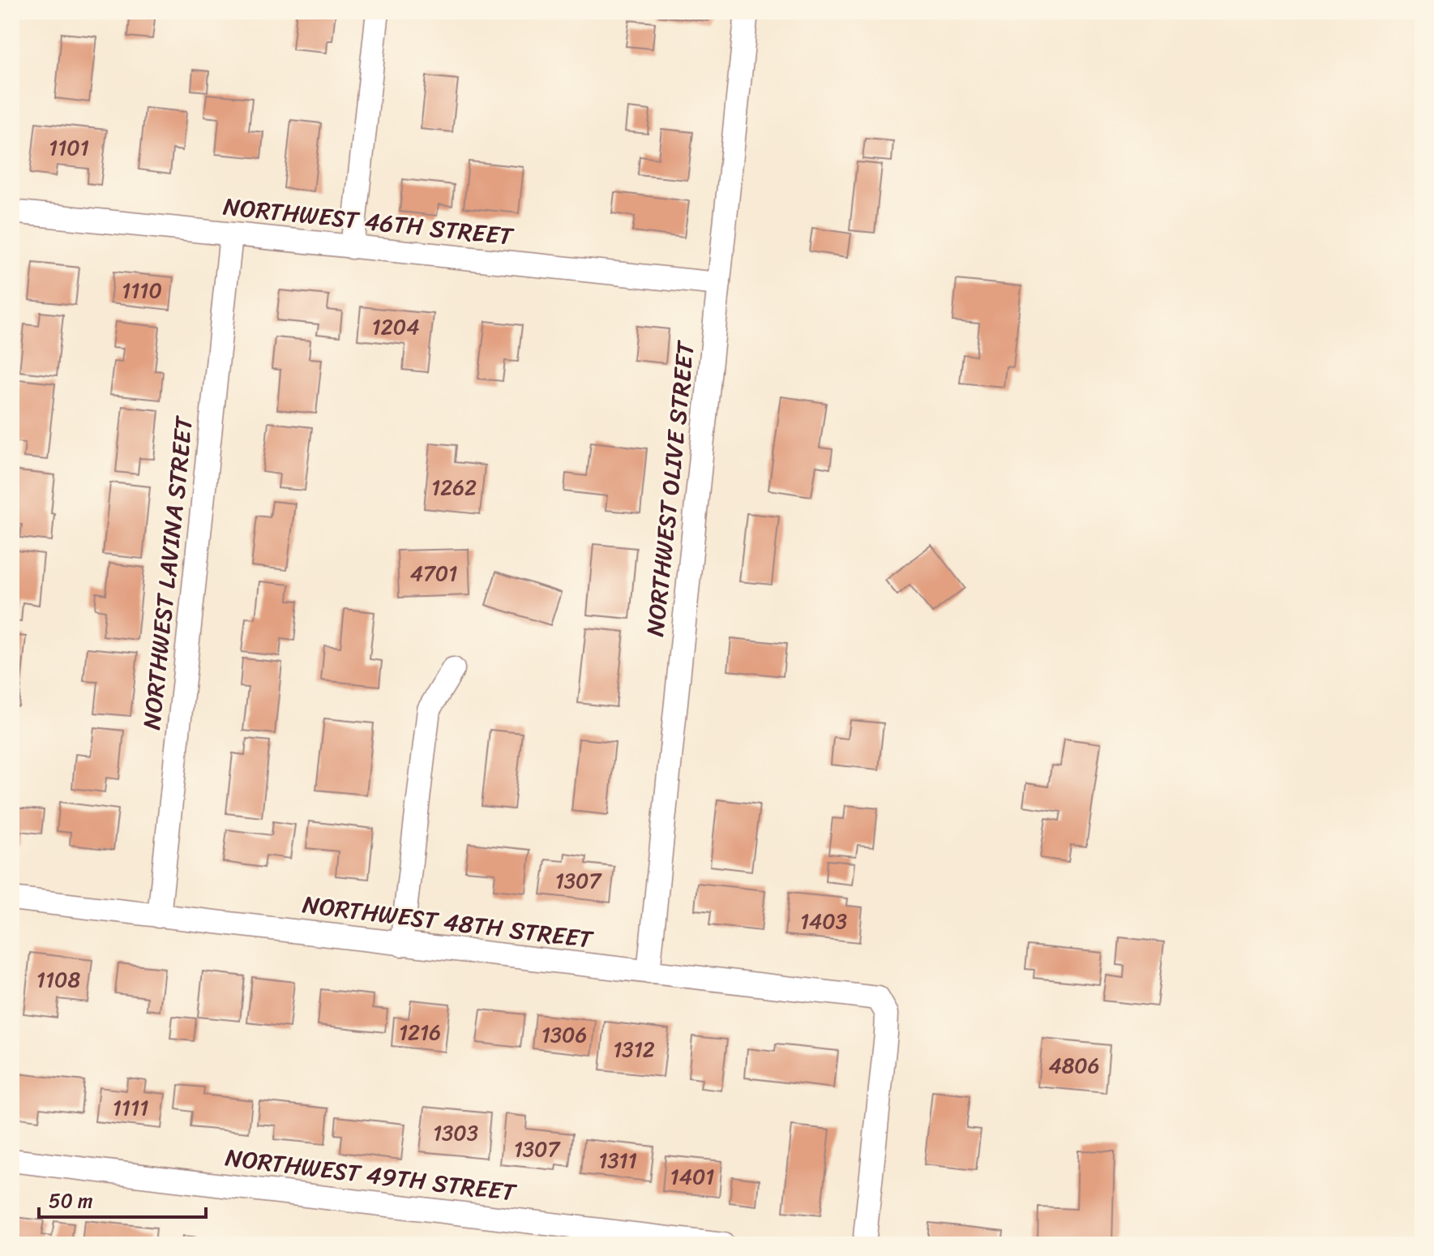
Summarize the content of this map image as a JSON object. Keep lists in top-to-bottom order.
{
  "streets": {
    "street": [
      "NORTHWEST 46TH STREET",
      "NORTHWEST OLIVE STREET",
      "NORTHWEST LAVINA STREET",
      "NORTHWEST 48TH STREET",
      "NORTHWEST 49TH STREET"
    ]
  },
  "crossings": [
    ["NORTHWEST 46TH STREET", "NORTHWEST OLIVE STREET"],
    ["NORTHWEST 46TH STREET", "NORTHWEST LAVINA STREET"],
    ["NORTHWEST OLIVE STREET", "NORTHWEST 48TH STREET"],
    ["NORTHWEST LAVINA STREET", "NORTHWEST 48TH STREET"]
  ],
  "house_numbers": [
    "1101",
    "1110",
    "1204",
    "1262",
    "4701",
    "1307",
    "1403",
    "1108",
    "1216",
    "1306",
    "1312",
    "4806",
    "1111",
    "1303",
    "1307",
    "1311",
    "1401"
  ],
  "scale_bar": "50 m"
}
